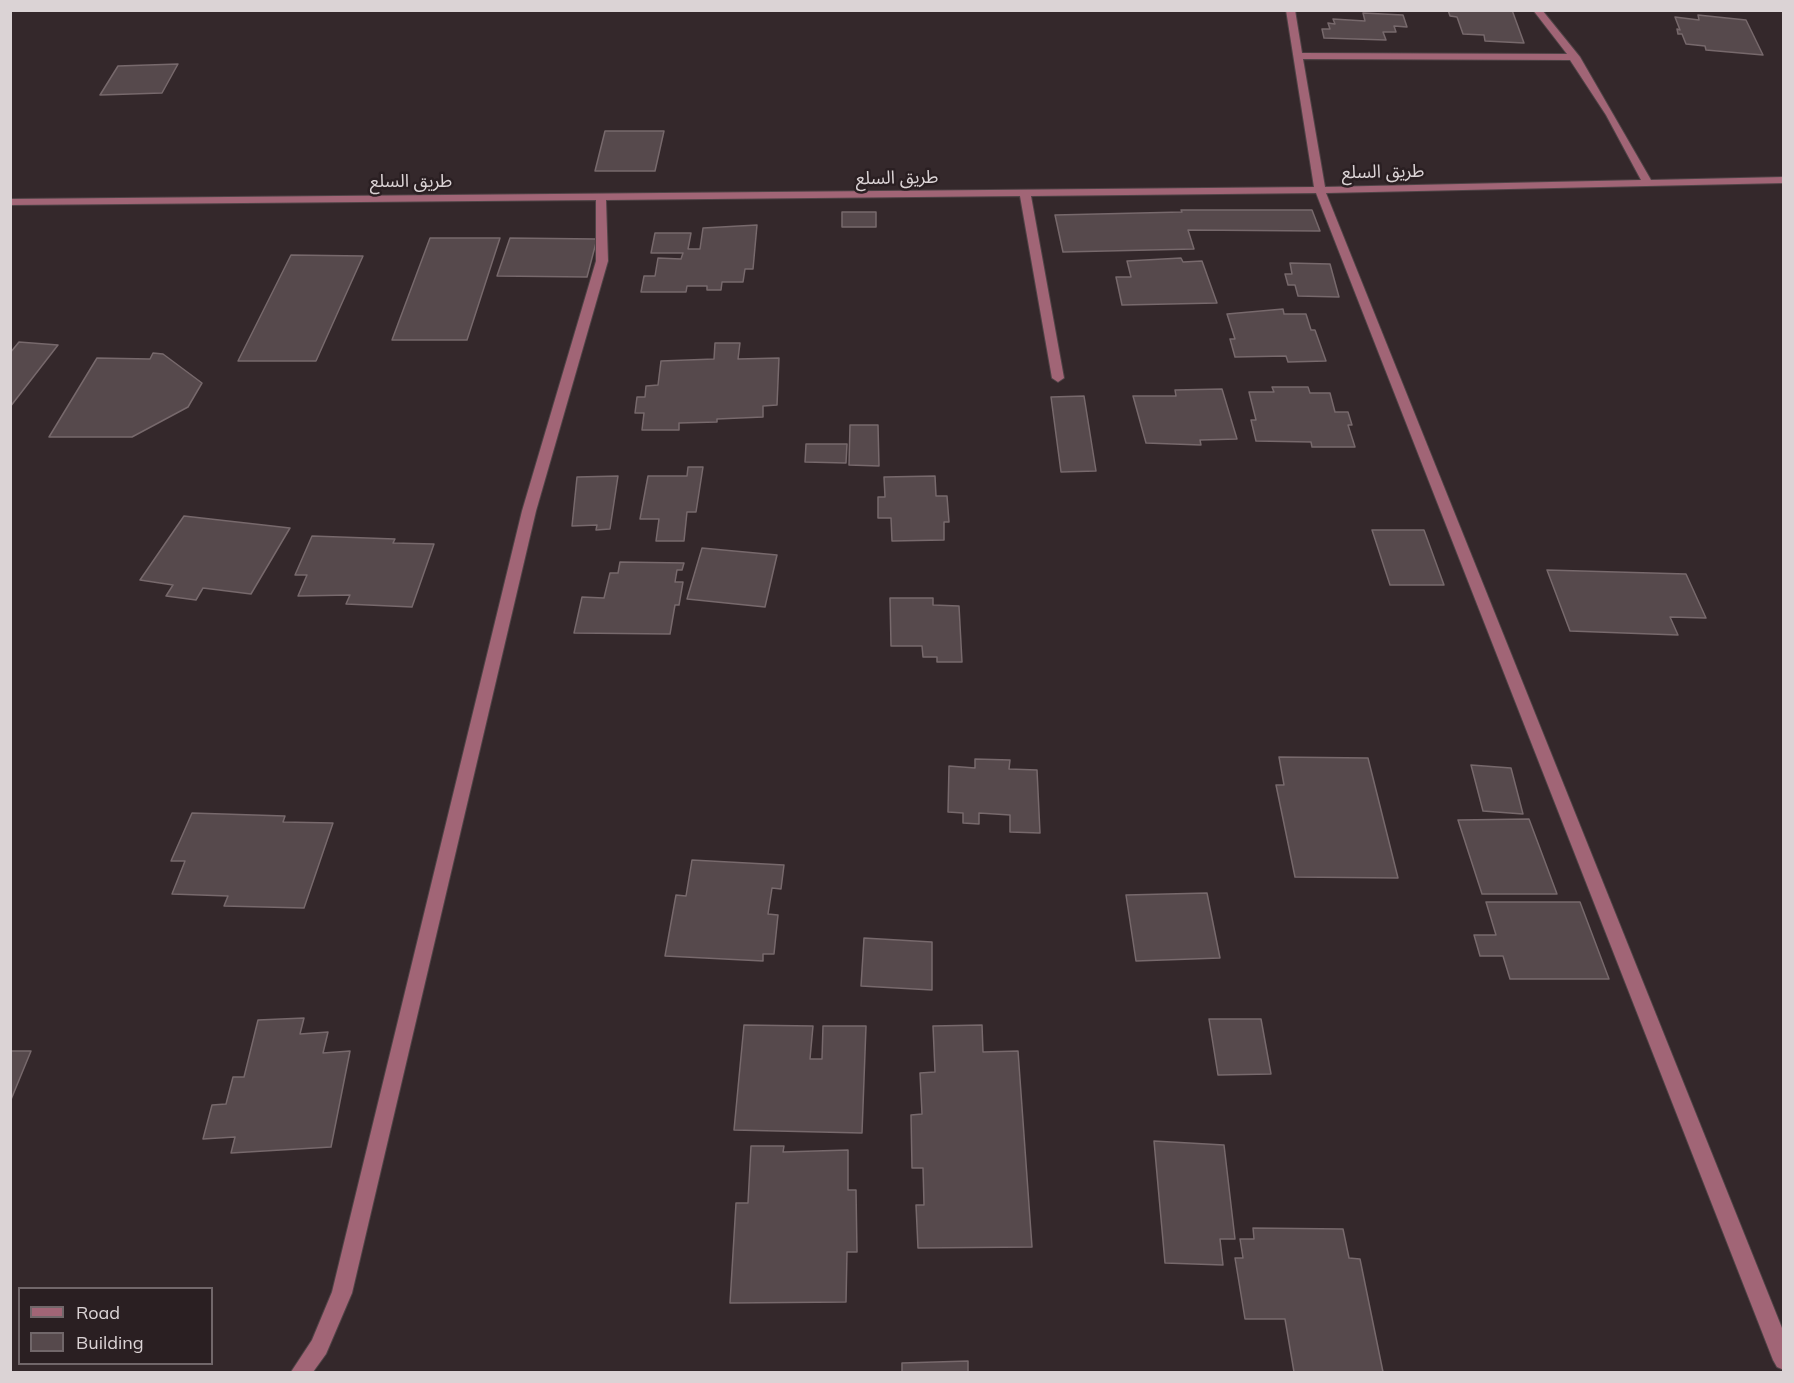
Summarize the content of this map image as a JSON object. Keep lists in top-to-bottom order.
{
  "streets": {
    "street": ["طريق السلع"]
  },
  "legend": ["Road", "Building"]
}
